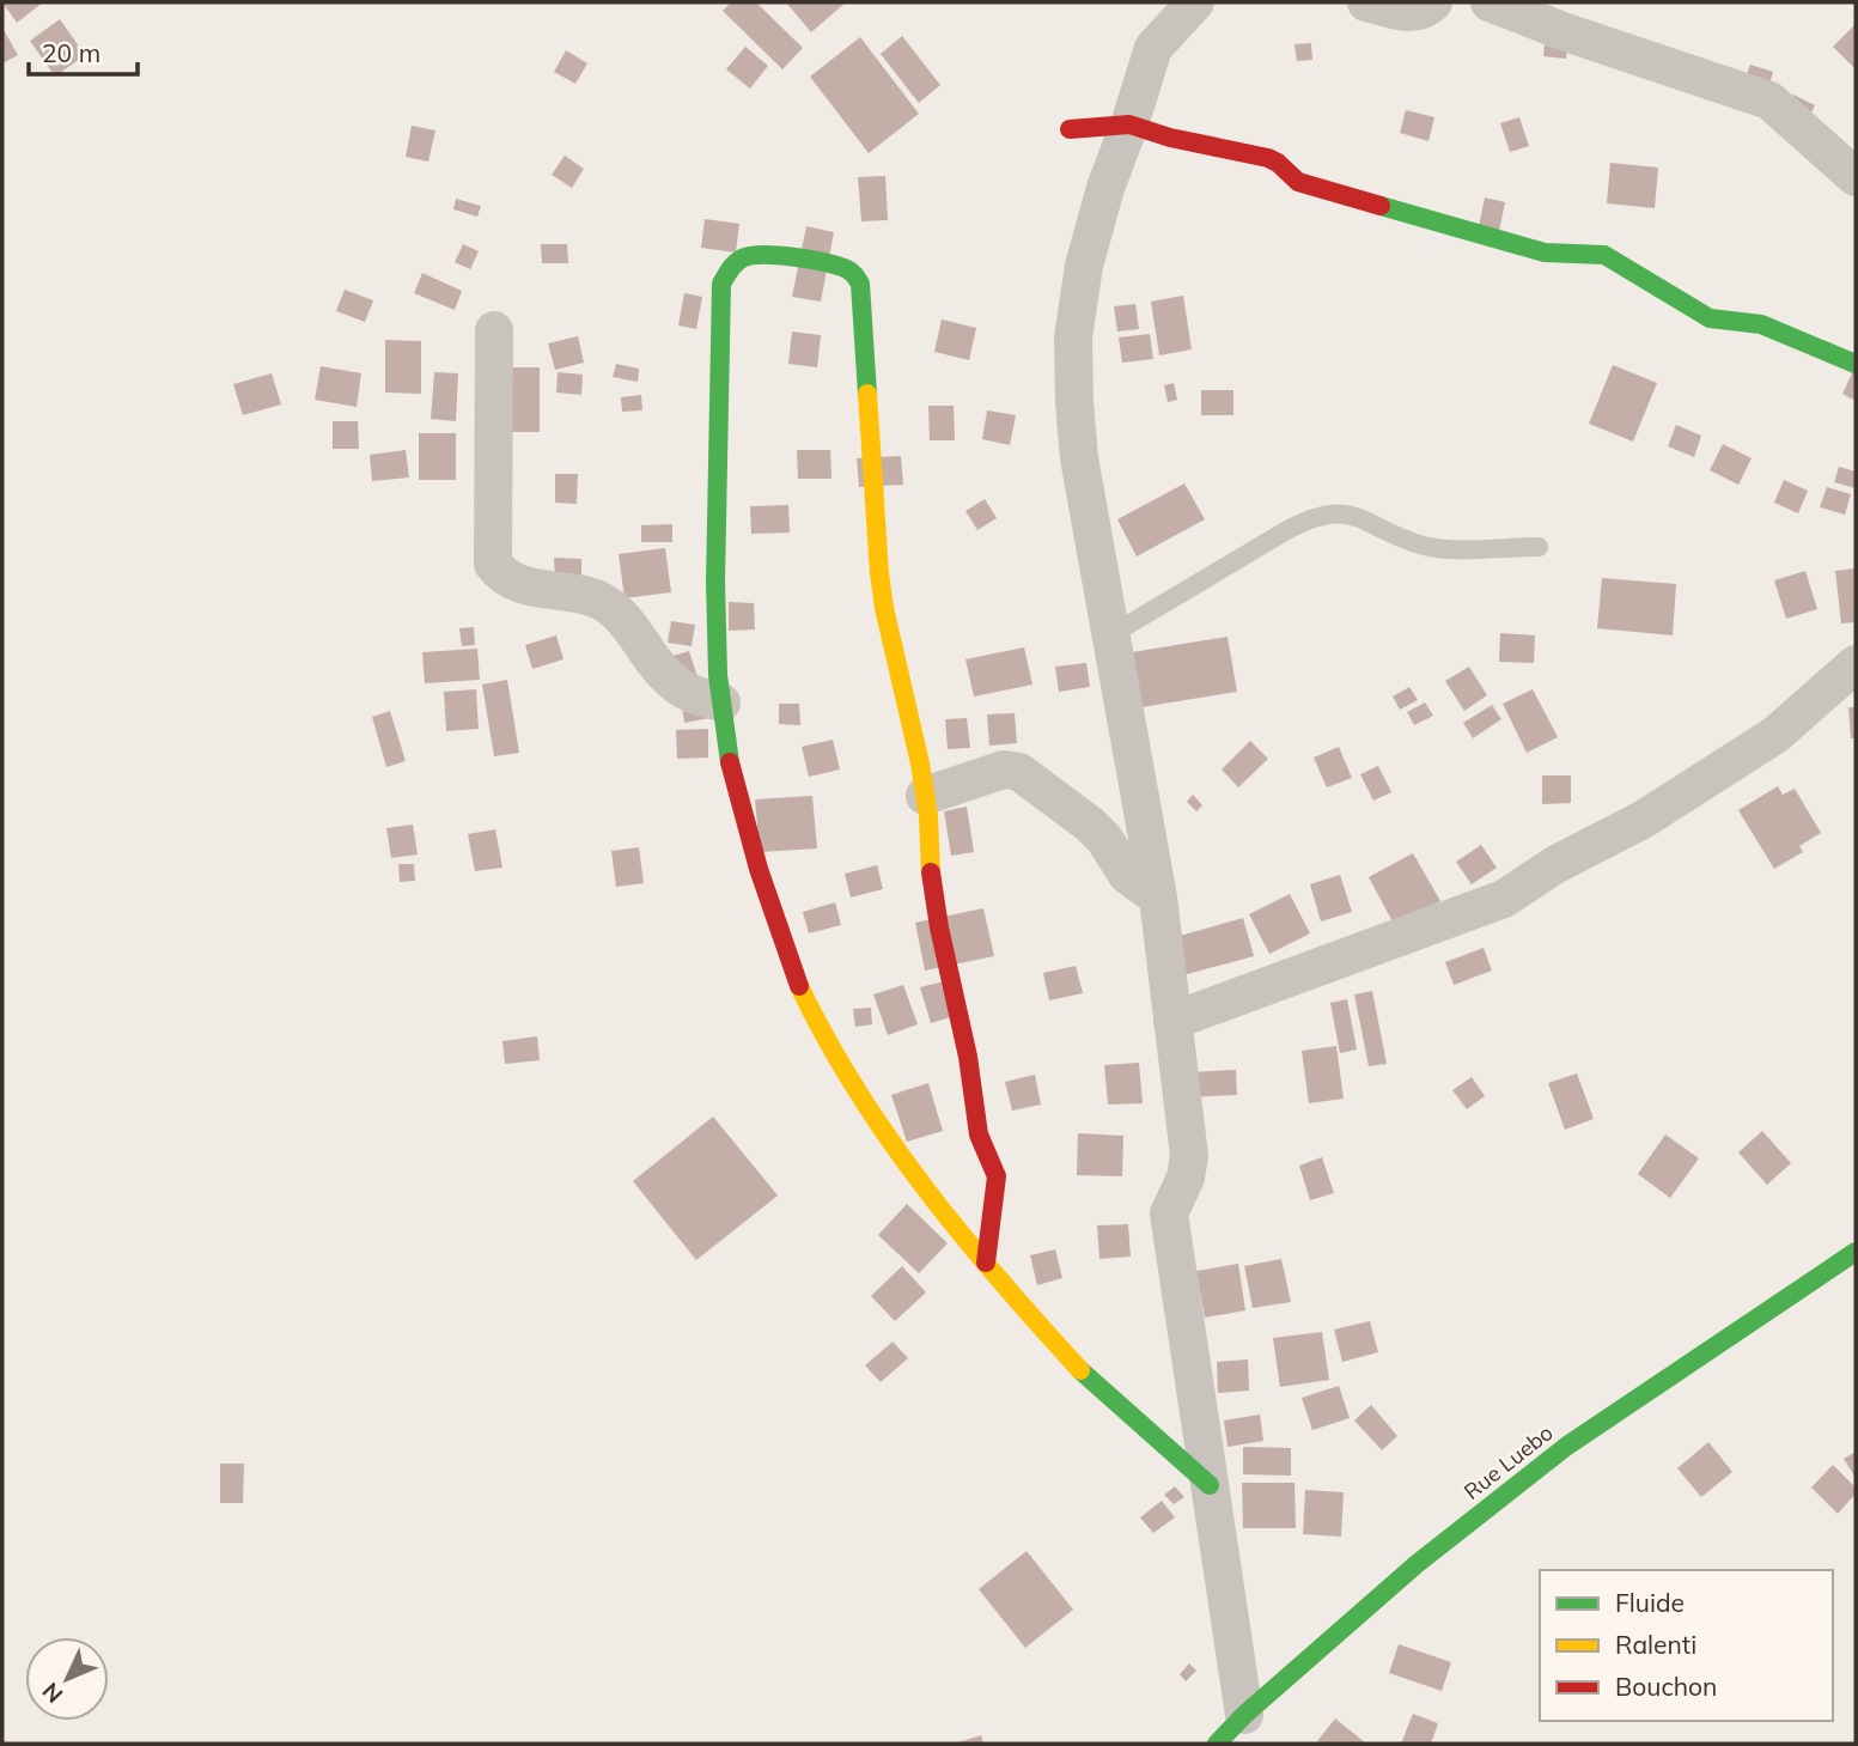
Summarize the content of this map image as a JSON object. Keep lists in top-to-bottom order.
{
  "streets": {
    "street": ["Rue Luebo"]
  },
  "legend": ["Fluide", "Ralenti", "Bouchon"],
  "scale_bar": "20 m",
  "north": "bottom left"
}
